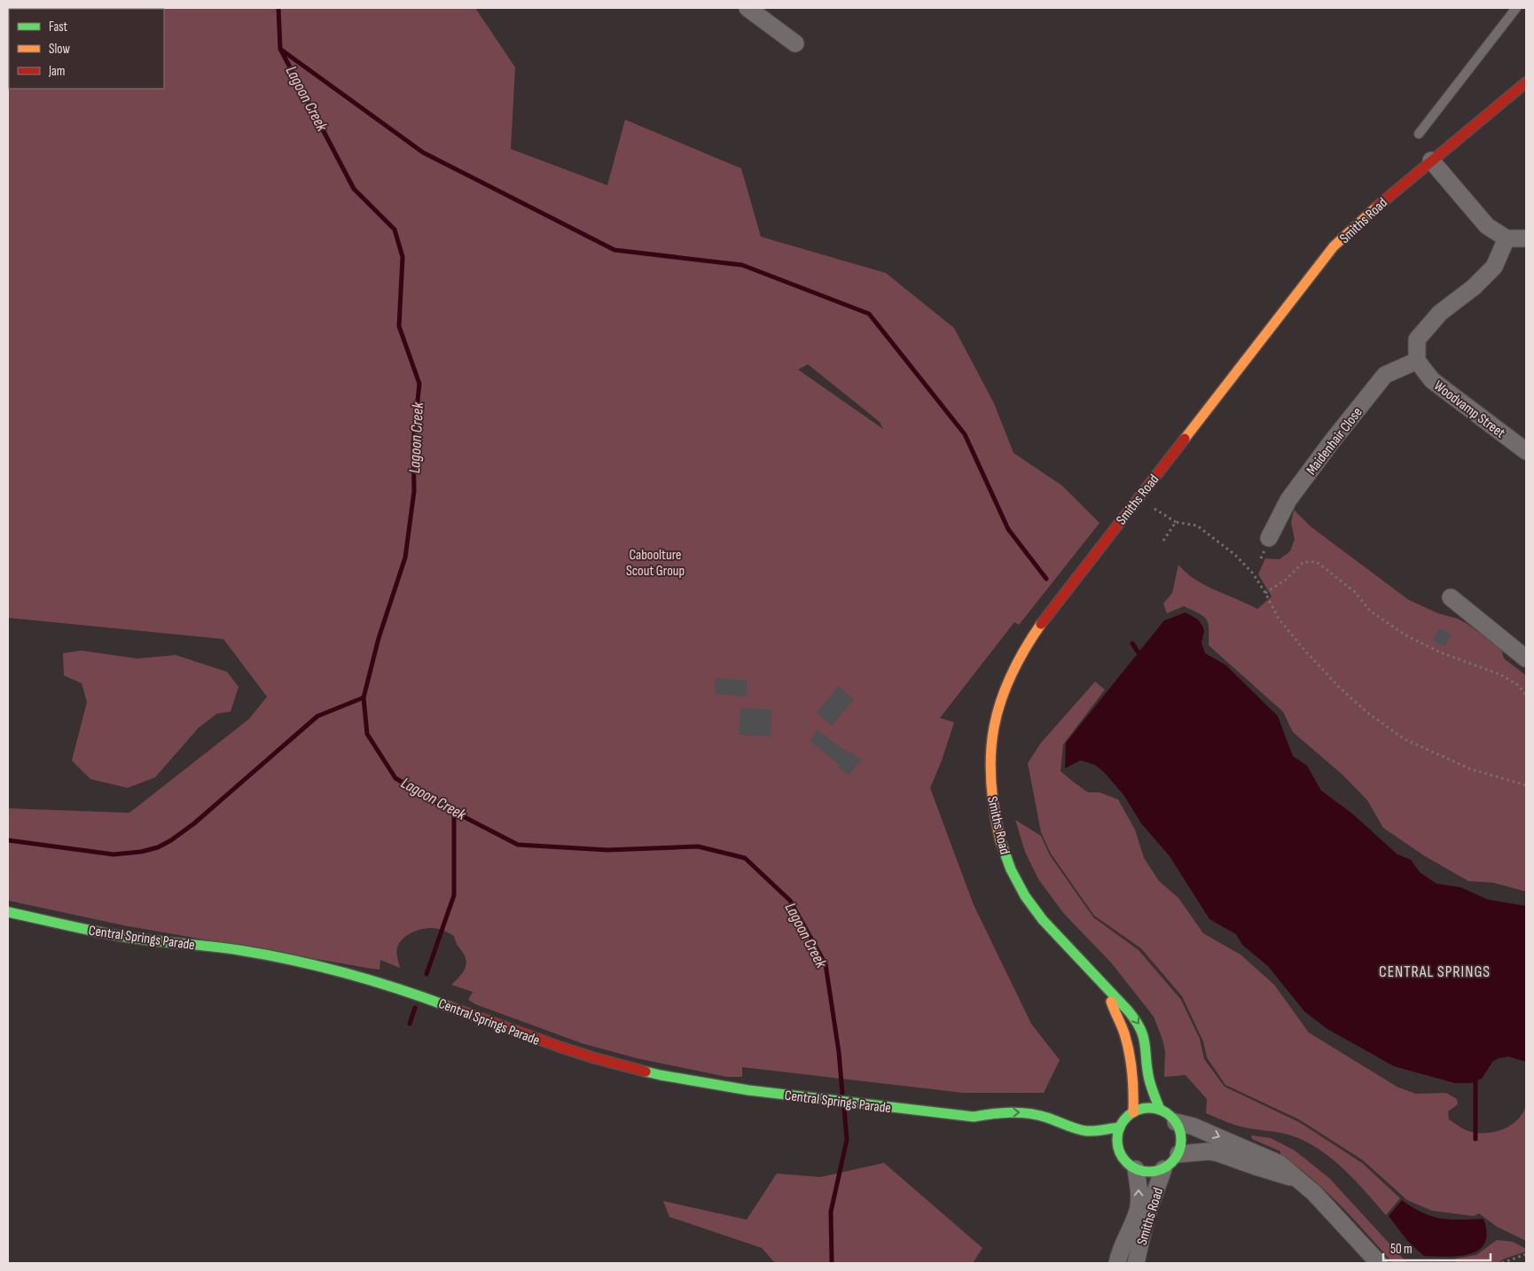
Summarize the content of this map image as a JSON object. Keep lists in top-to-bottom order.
{
  "streets": {
    "main road": ["Smiths Road", "Central Springs Parade"],
    "street": ["Woodvamp Street", "Maidenhair Close"]
  },
  "crossings": [
    ["Smiths Road", "Central Springs Parade"],
    ["Woodvamp Street", "Maidenhair Close"]
  ],
  "districts": ["CENTRAL SPRINGS"],
  "water": ["Lagoon Creek"],
  "parks": ["Caboolture Scout Group"],
  "legend": ["Fast", "Slow", "Jam"],
  "scale_bar": "50 m"
}
